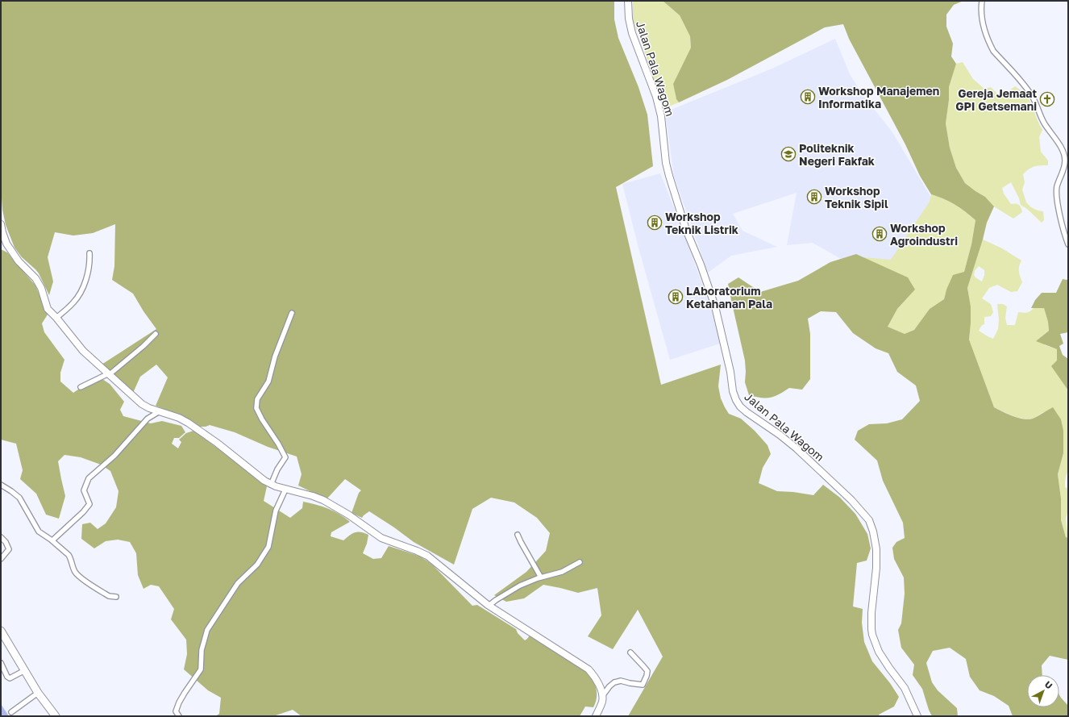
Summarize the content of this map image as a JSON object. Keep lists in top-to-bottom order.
{
  "streets": {
    "main road": ["Jalan Pala Wagom"]
  },
  "places": {
    "building": [
      "Workshop Manajemen Informatika",
      "Workshop Teknik Sipil",
      "Workshop Teknik Listrik",
      "Workshop Agroindustri",
      "LAboratorium Ketahanan Pala"
    ],
    "church": ["Gereja Jemaat GPI Getsemani"],
    "school or university": ["Politeknik Negeri Fakfak"]
  },
  "north": "top right"
}
